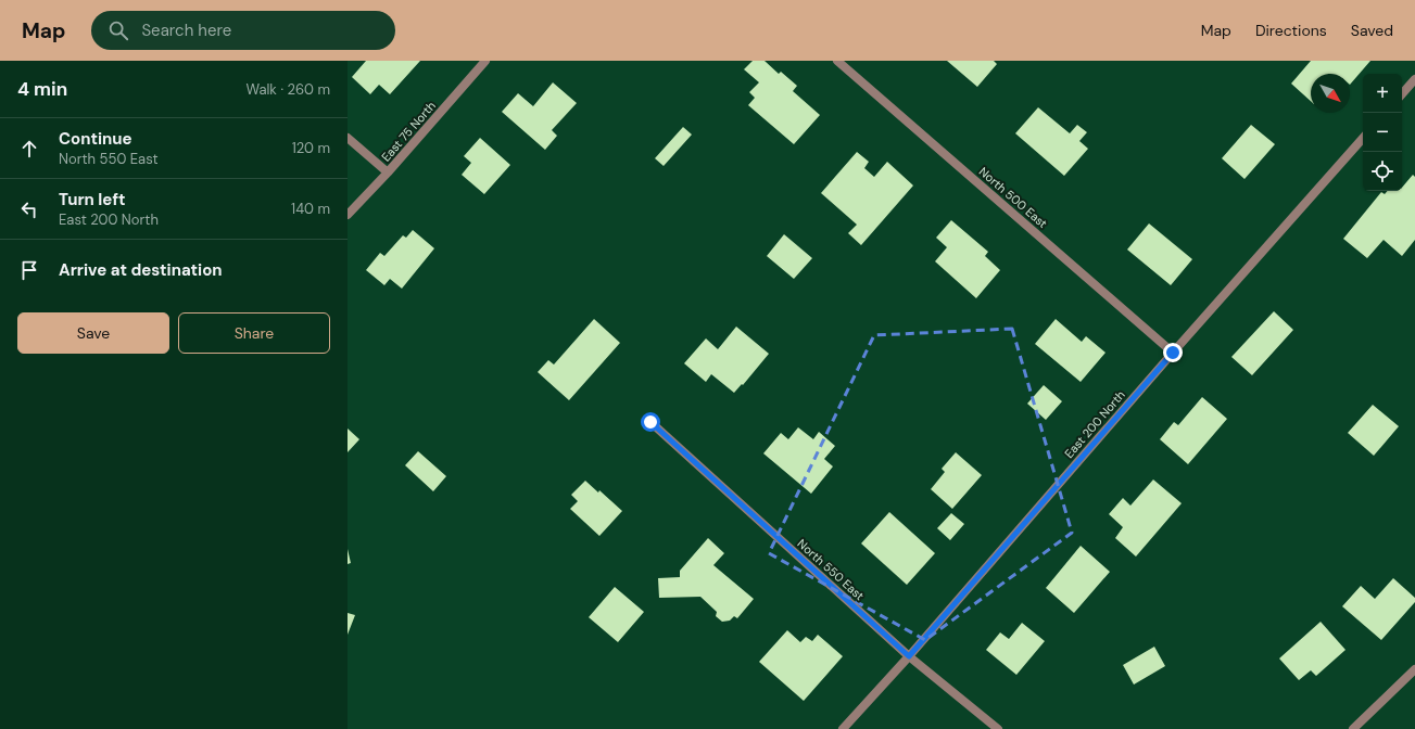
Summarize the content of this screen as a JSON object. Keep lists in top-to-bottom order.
{
  "streets": {
    "street": [
      "East 75 North",
      "North 500 East",
      "East 200 North",
      "North 550 East"
    ]
  },
  "crossings": [
    ["North 500 East", "East 200 North"],
    ["East 200 North", "North 550 East"]
  ],
  "north": "bottom right",
  "page": {
    "header": "Map",
    "search": "Search here",
    "nav": ["Map", "Directions", "Saved"],
    "heading": ["4 min", "Walk · 260 m"],
    "map_buttons": ["+", "−"],
    "list": [
      ["Continue", "North 550 East", "120 m"],
      ["Turn left", "East 200 North", "140 m"],
      "Arrive at destination"
    ],
    "buttons": ["Save", "Share"]
  }
}
